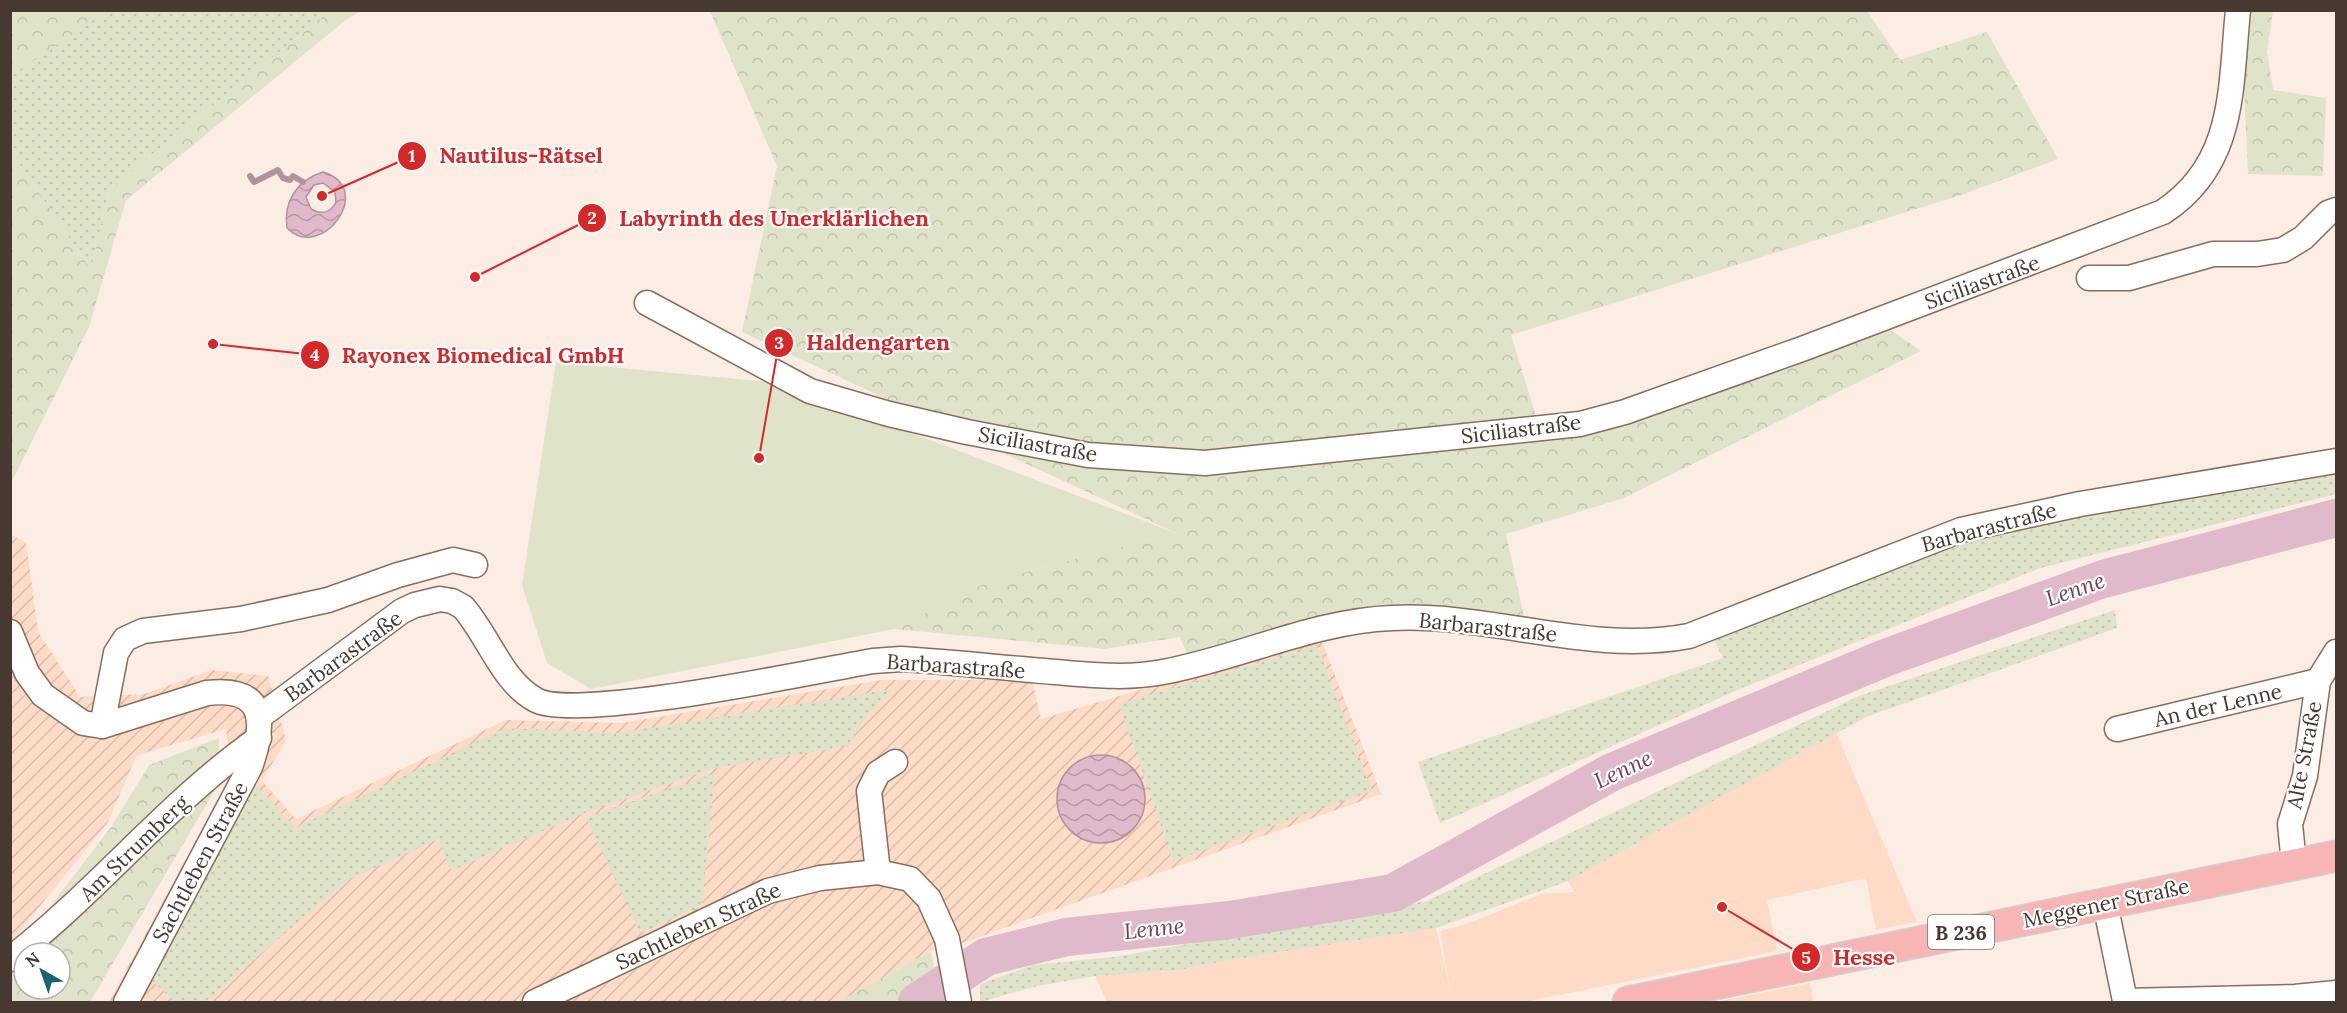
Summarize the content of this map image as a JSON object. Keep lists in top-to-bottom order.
{
  "streets": {
    "main road": ["Meggener Straße", "B 236"],
    "street": [
      "Siciliastraße",
      "Barbarastraße",
      "An der Lenne",
      "Alte Straße",
      "Am Strumberg",
      "Sachtleben Straße"
    ]
  },
  "crossings": [
    ["Barbarastraße", "Am Strumberg"],
    ["Barbarastraße", "Sachtleben Straße"],
    ["An der Lenne", "Alte Straße"],
    ["Alte Straße", "Meggener Straße"],
    ["Am Strumberg", "Sachtleben Straße"]
  ],
  "water": ["Lenne"],
  "places": [
    "Nautilus-Rätsel",
    "Labyrinth des Unerklärlichen",
    "Rayonex Biomedical GmbH",
    "Haldengarten",
    "Hesse"
  ],
  "north": "top left"
}
